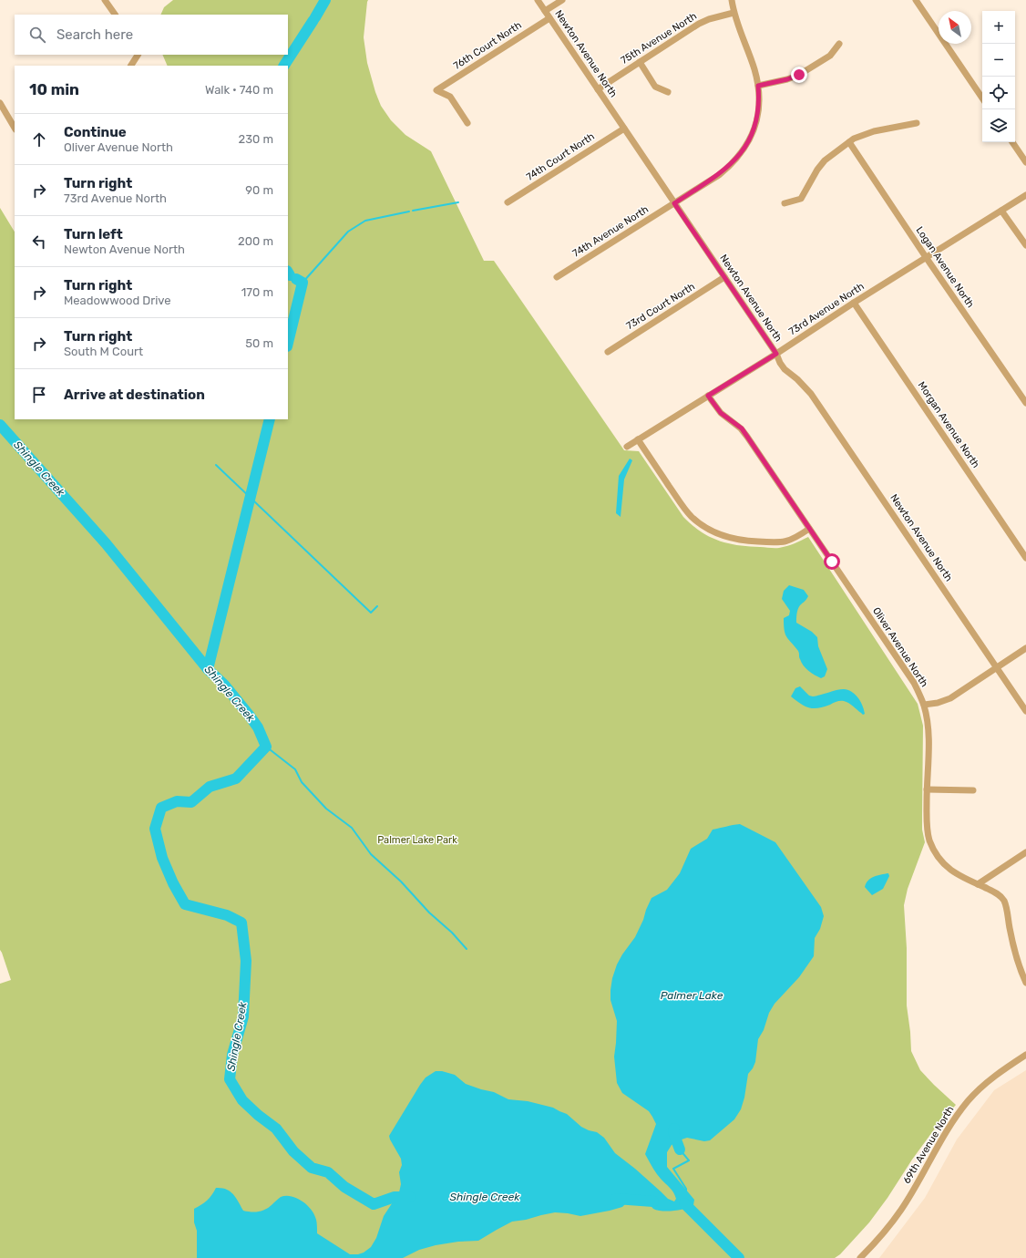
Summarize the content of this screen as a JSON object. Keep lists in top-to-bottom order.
{
  "streets": {
    "street": [
      "75th Avenue North",
      "76th Court North",
      "Newton Avenue North",
      "74th Court North",
      "74th Avenue North",
      "Logan Avenue North",
      "73rd Court North",
      "73rd Avenue North",
      "Morgan Avenue North",
      "Oliver Avenue North",
      "69th Avenue North"
    ]
  },
  "crossings": [
    ["75th Avenue North", "Newton Avenue North"],
    ["75th Avenue North", "74th Avenue North"],
    ["76th Court North", "Newton Avenue North"],
    ["Newton Avenue North", "74th Court North"],
    ["Newton Avenue North", "74th Avenue North"],
    ["Newton Avenue North", "73rd Court North"],
    ["Newton Avenue North", "73rd Avenue North"],
    ["Logan Avenue North", "73rd Avenue North"],
    ["73rd Avenue North", "Morgan Avenue North"],
    ["73rd Avenue North", "Oliver Avenue North"]
  ],
  "water": ["Shingle Creek", "Palmer Lake"],
  "parks": ["Palmer Lake Park"],
  "north": "top left",
  "page": {
    "map_buttons": ["+", "−"],
    "search": "Search here",
    "heading": ["10 min", "Walk · 740 m"],
    "list": [
      ["Continue", "Oliver Avenue North", "230 m"],
      ["Turn right", "73rd Avenue North", "90 m"],
      ["Turn left", "Newton Avenue North", "200 m"],
      ["Turn right", "Meadowwood Drive", "170 m"],
      ["Turn right", "South M Court", "50 m"],
      "Arrive at destination"
    ]
  }
}
